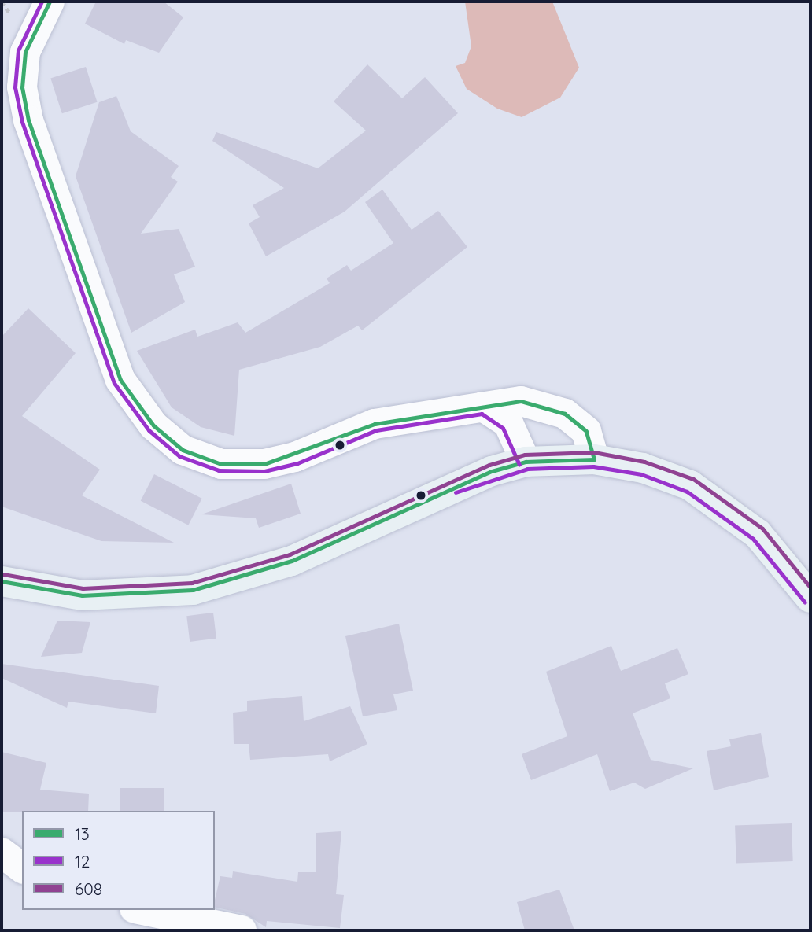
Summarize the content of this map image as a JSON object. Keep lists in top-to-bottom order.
{
  "lines": ["transit line 13", "transit line 12", "transit line 608"],
  "legend": ["13", "12", "608"]
}
